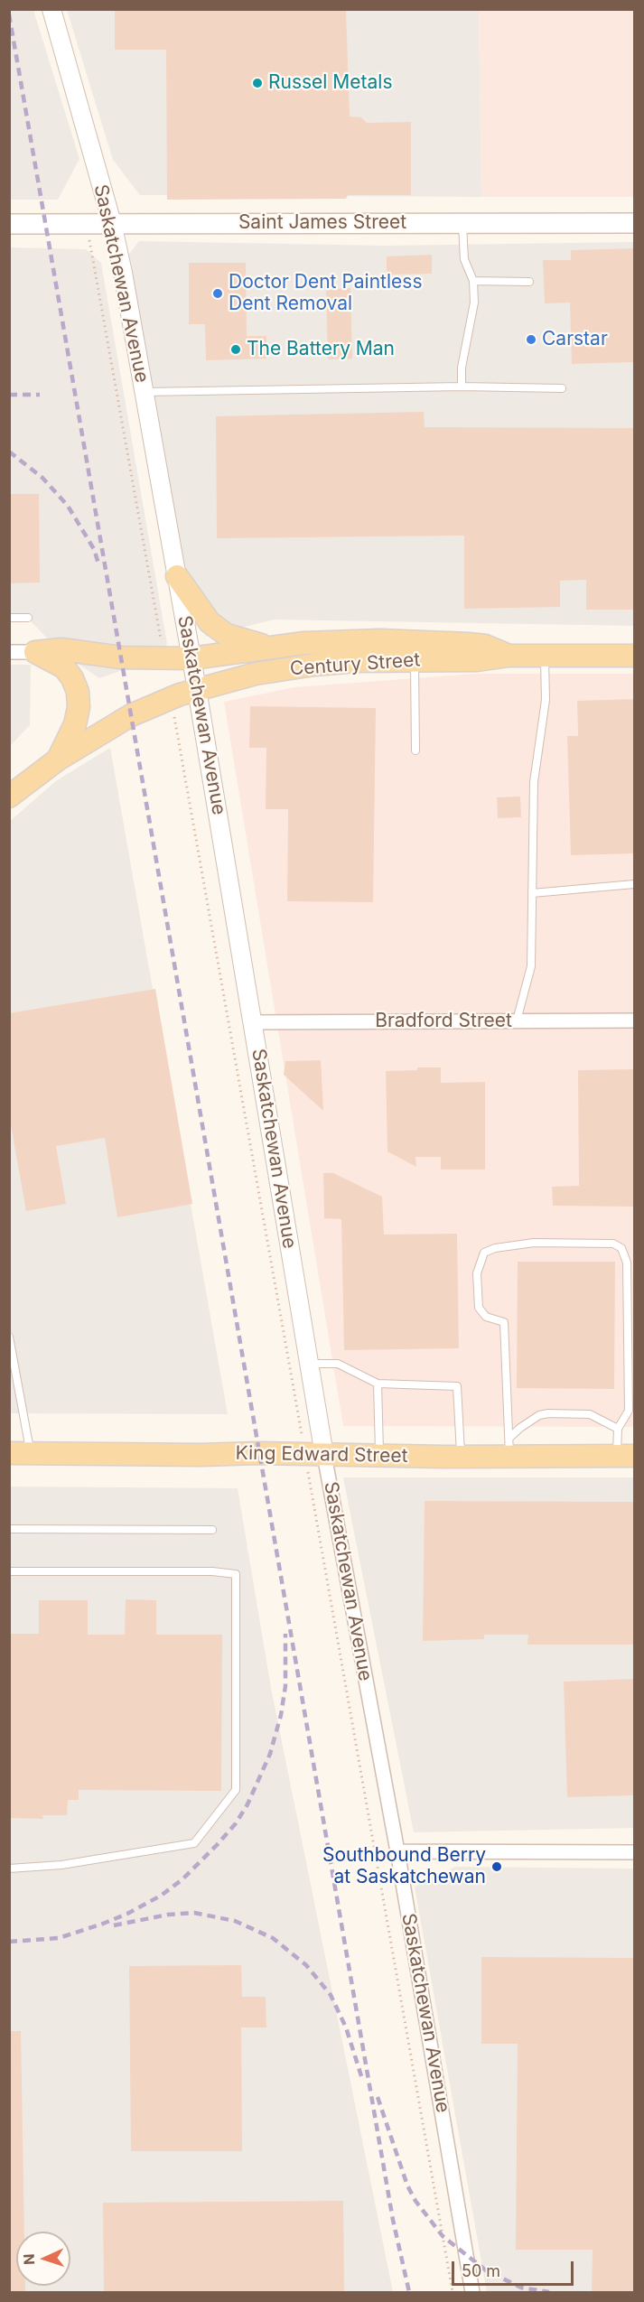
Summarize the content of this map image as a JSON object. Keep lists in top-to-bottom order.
{
  "streets": {
    "main road": ["Saint James Street", "Century Street", "King Edward Street"],
    "street": ["Saskatchewan Avenue", "Bradford Street"]
  },
  "crossings": [
    ["Saint James Street", "Saskatchewan Avenue"],
    ["Saskatchewan Avenue", "Century Street"],
    ["Saskatchewan Avenue", "Bradford Street"],
    ["Saskatchewan Avenue", "King Edward Street"]
  ],
  "places": [
    "Russel Metals",
    "Doctor Dent Paintless Dent Removal",
    "Carstar",
    "The Battery Man",
    "Southbound Berry at Saskatchewan"
  ],
  "scale_bar": "50 m",
  "north": "left"
}
